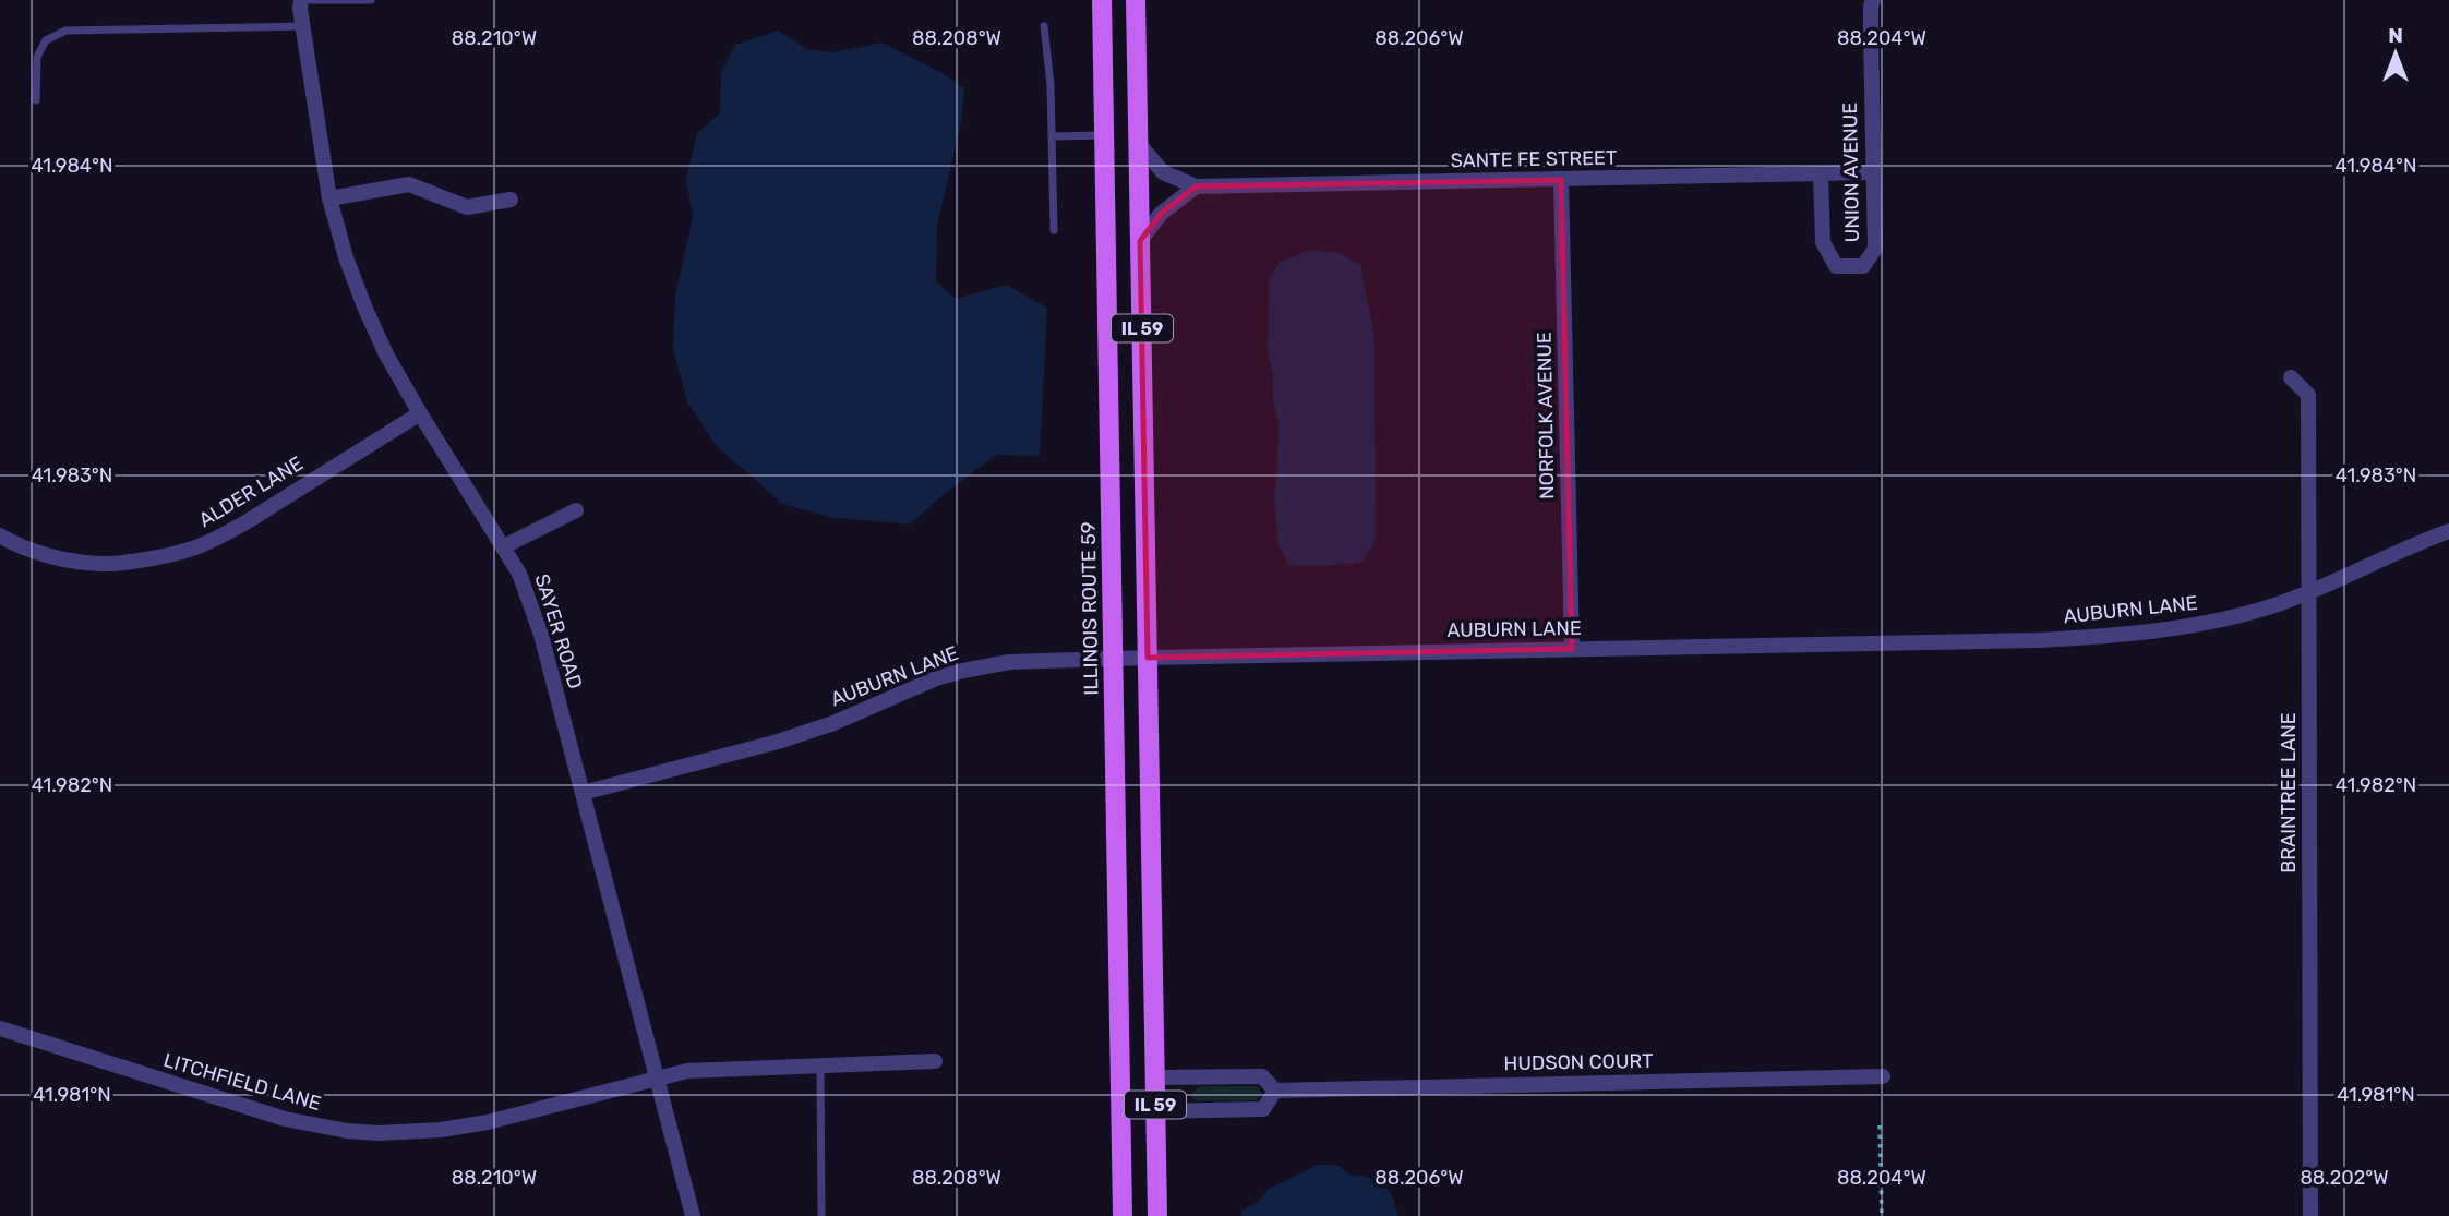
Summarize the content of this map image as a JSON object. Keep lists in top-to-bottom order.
{
  "streets": {
    "main road": ["IL 59", "ILLINOIS ROUTE 59"],
    "street": [
      "SANTE FE STREET",
      "UNION AVENUE",
      "NORFOLK AVENUE",
      "ALDER LANE",
      "AUBURN LANE",
      "SAYER ROAD",
      "BRAINTREE LANE",
      "HUDSON COURT",
      "LITCHFIELD LANE"
    ]
  },
  "crossings": [
    ["SANTE FE STREET", "UNION AVENUE"],
    ["SANTE FE STREET", "IL 59"],
    ["SANTE FE STREET", "NORFOLK AVENUE"],
    ["IL 59", "AUBURN LANE"],
    ["IL 59", "HUDSON COURT"],
    ["NORFOLK AVENUE", "AUBURN LANE"],
    ["ALDER LANE", "SAYER ROAD"],
    ["ILLINOIS ROUTE 59", "AUBURN LANE"],
    ["AUBURN LANE", "SAYER ROAD"],
    ["AUBURN LANE", "BRAINTREE LANE"],
    ["SAYER ROAD", "LITCHFIELD LANE"]
  ],
  "north": "top",
  "coordinates": [
    "88.210°W",
    "88.208°W",
    "88.206°W",
    "88.204°W",
    "41.984°N",
    "41.983°N",
    "41.982°N",
    "41.981°N",
    "88.202°W"
  ]
}
